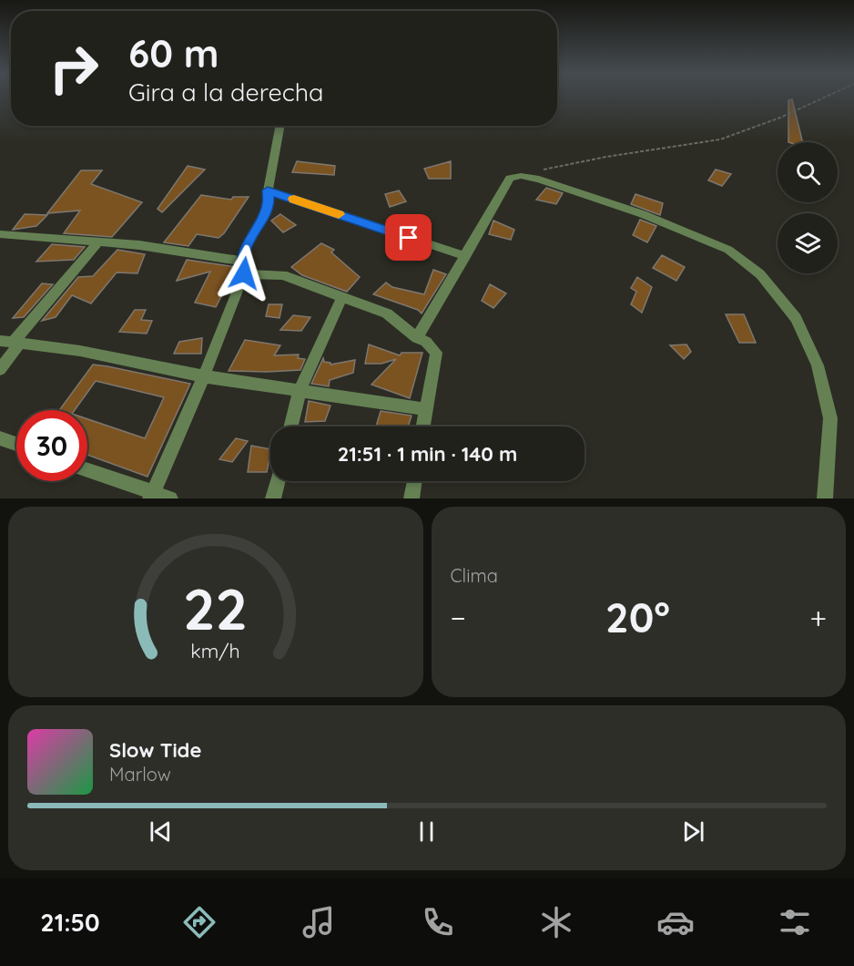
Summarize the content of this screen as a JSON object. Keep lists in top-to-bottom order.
{
  "page": {
    "turn": ["60 m", "Gira a la derecha"],
    "limit": "30",
    "trip": "21:51 · 1 min · 140 m",
    "tile": "Clima",
    "heat": ["−", "20°", "+"],
    "song": ["Slow Tide", "Marlow"],
    "tabs": "21:50",
    "gauge": ["22", "km/h"]
  }
}
